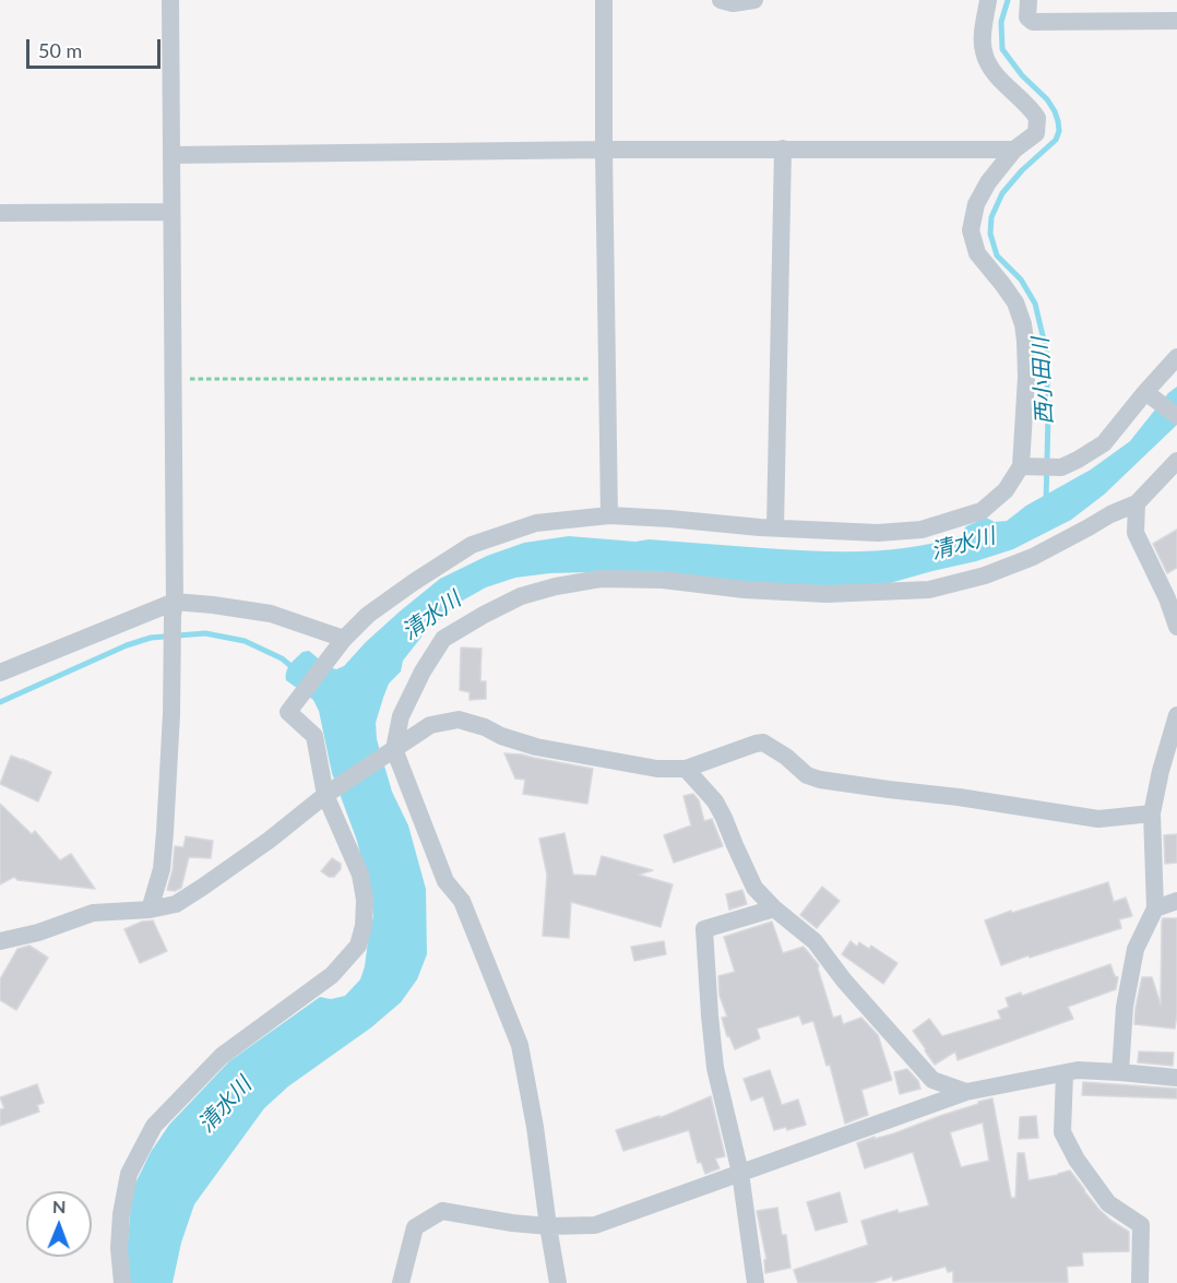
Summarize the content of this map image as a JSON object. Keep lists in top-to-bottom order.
{
  "water": ["西小田川", "清水川"],
  "scale_bar": "50 m",
  "north": "top"
}
